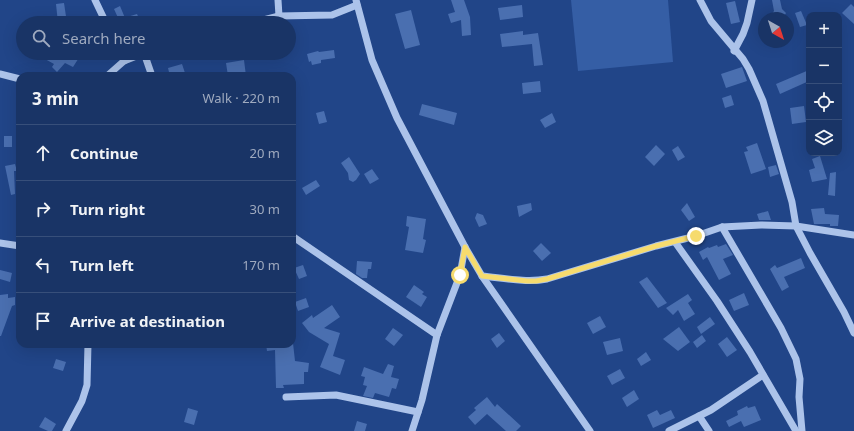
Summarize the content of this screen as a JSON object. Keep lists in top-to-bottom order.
{
  "north": "bottom right",
  "page": {
    "map_buttons": ["+", "−"],
    "search": "Search here",
    "heading": ["3 min", "Walk · 220 m"],
    "list": [
      ["Continue", "20 m"],
      ["Turn right", "30 m"],
      ["Turn left", "170 m"],
      "Arrive at destination"
    ]
  }
}
